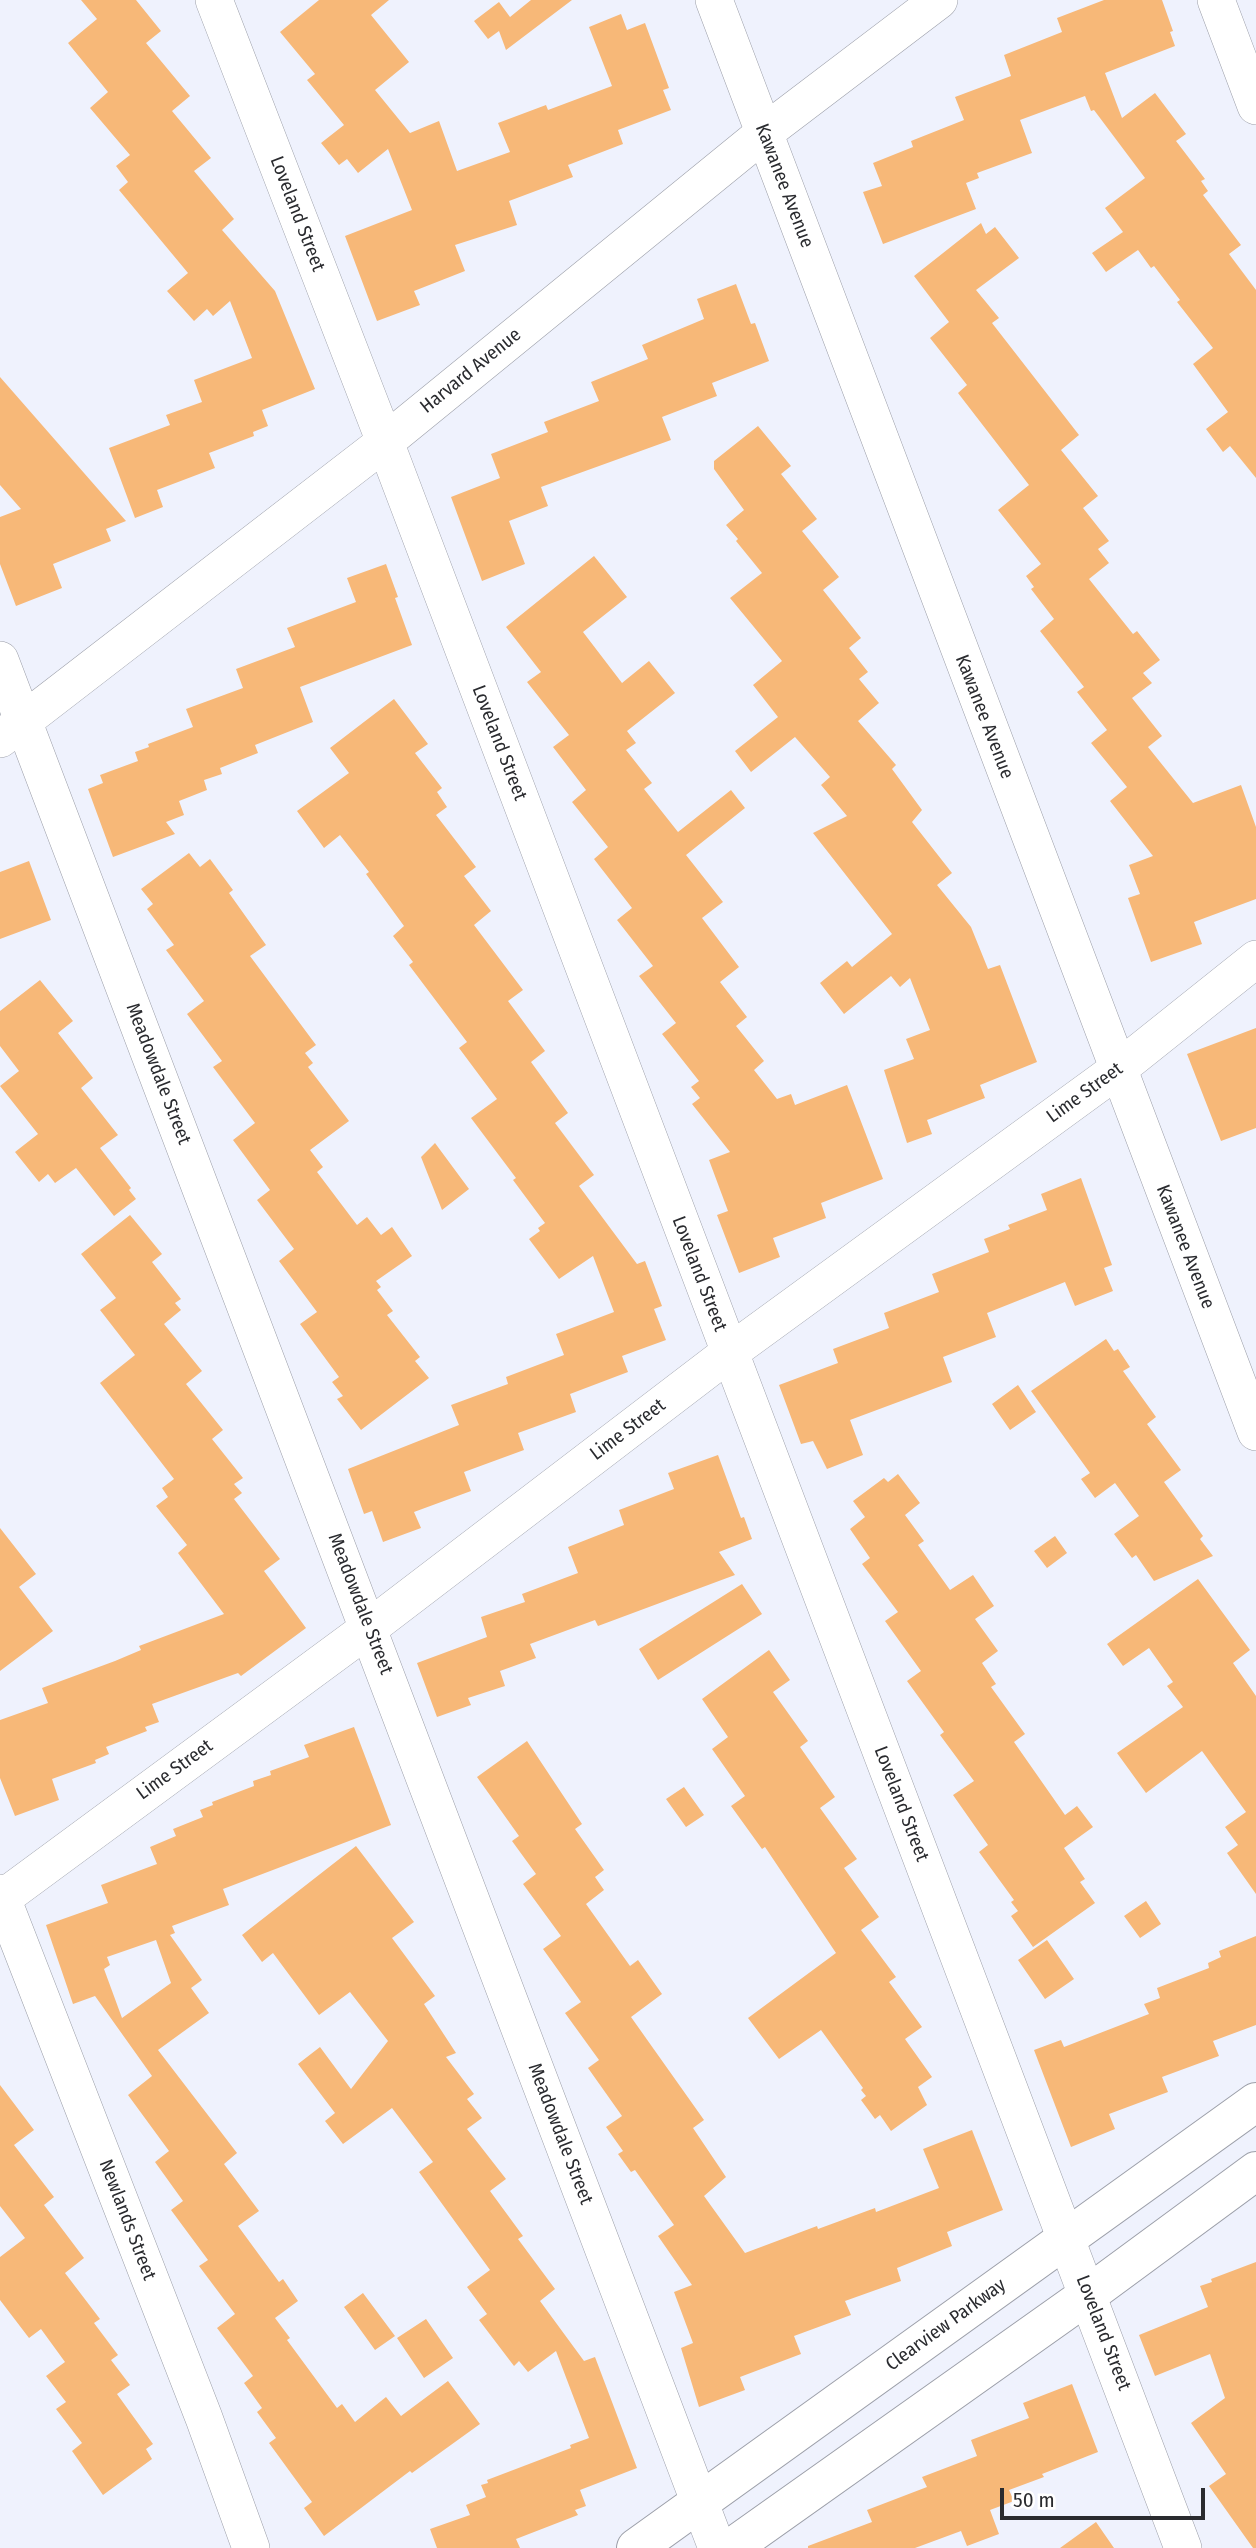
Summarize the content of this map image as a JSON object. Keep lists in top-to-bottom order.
{
  "streets": {
    "main road": ["Clearview Parkway"],
    "street": [
      "Kawanee Avenue",
      "Loveland Street",
      "Harvard Avenue",
      "Meadowdale Street",
      "Lime Street",
      "Newlands Street"
    ]
  },
  "crossings": [
    ["Kawanee Avenue", "Harvard Avenue"],
    ["Kawanee Avenue", "Lime Street"],
    ["Loveland Street", "Harvard Avenue"],
    ["Loveland Street", "Lime Street"],
    ["Loveland Street", "Clearview Parkway"],
    ["Harvard Avenue", "Meadowdale Street"],
    ["Meadowdale Street", "Lime Street"],
    ["Meadowdale Street", "Clearview Parkway"],
    ["Lime Street", "Newlands Street"]
  ],
  "scale_bar": "50 m"
}
